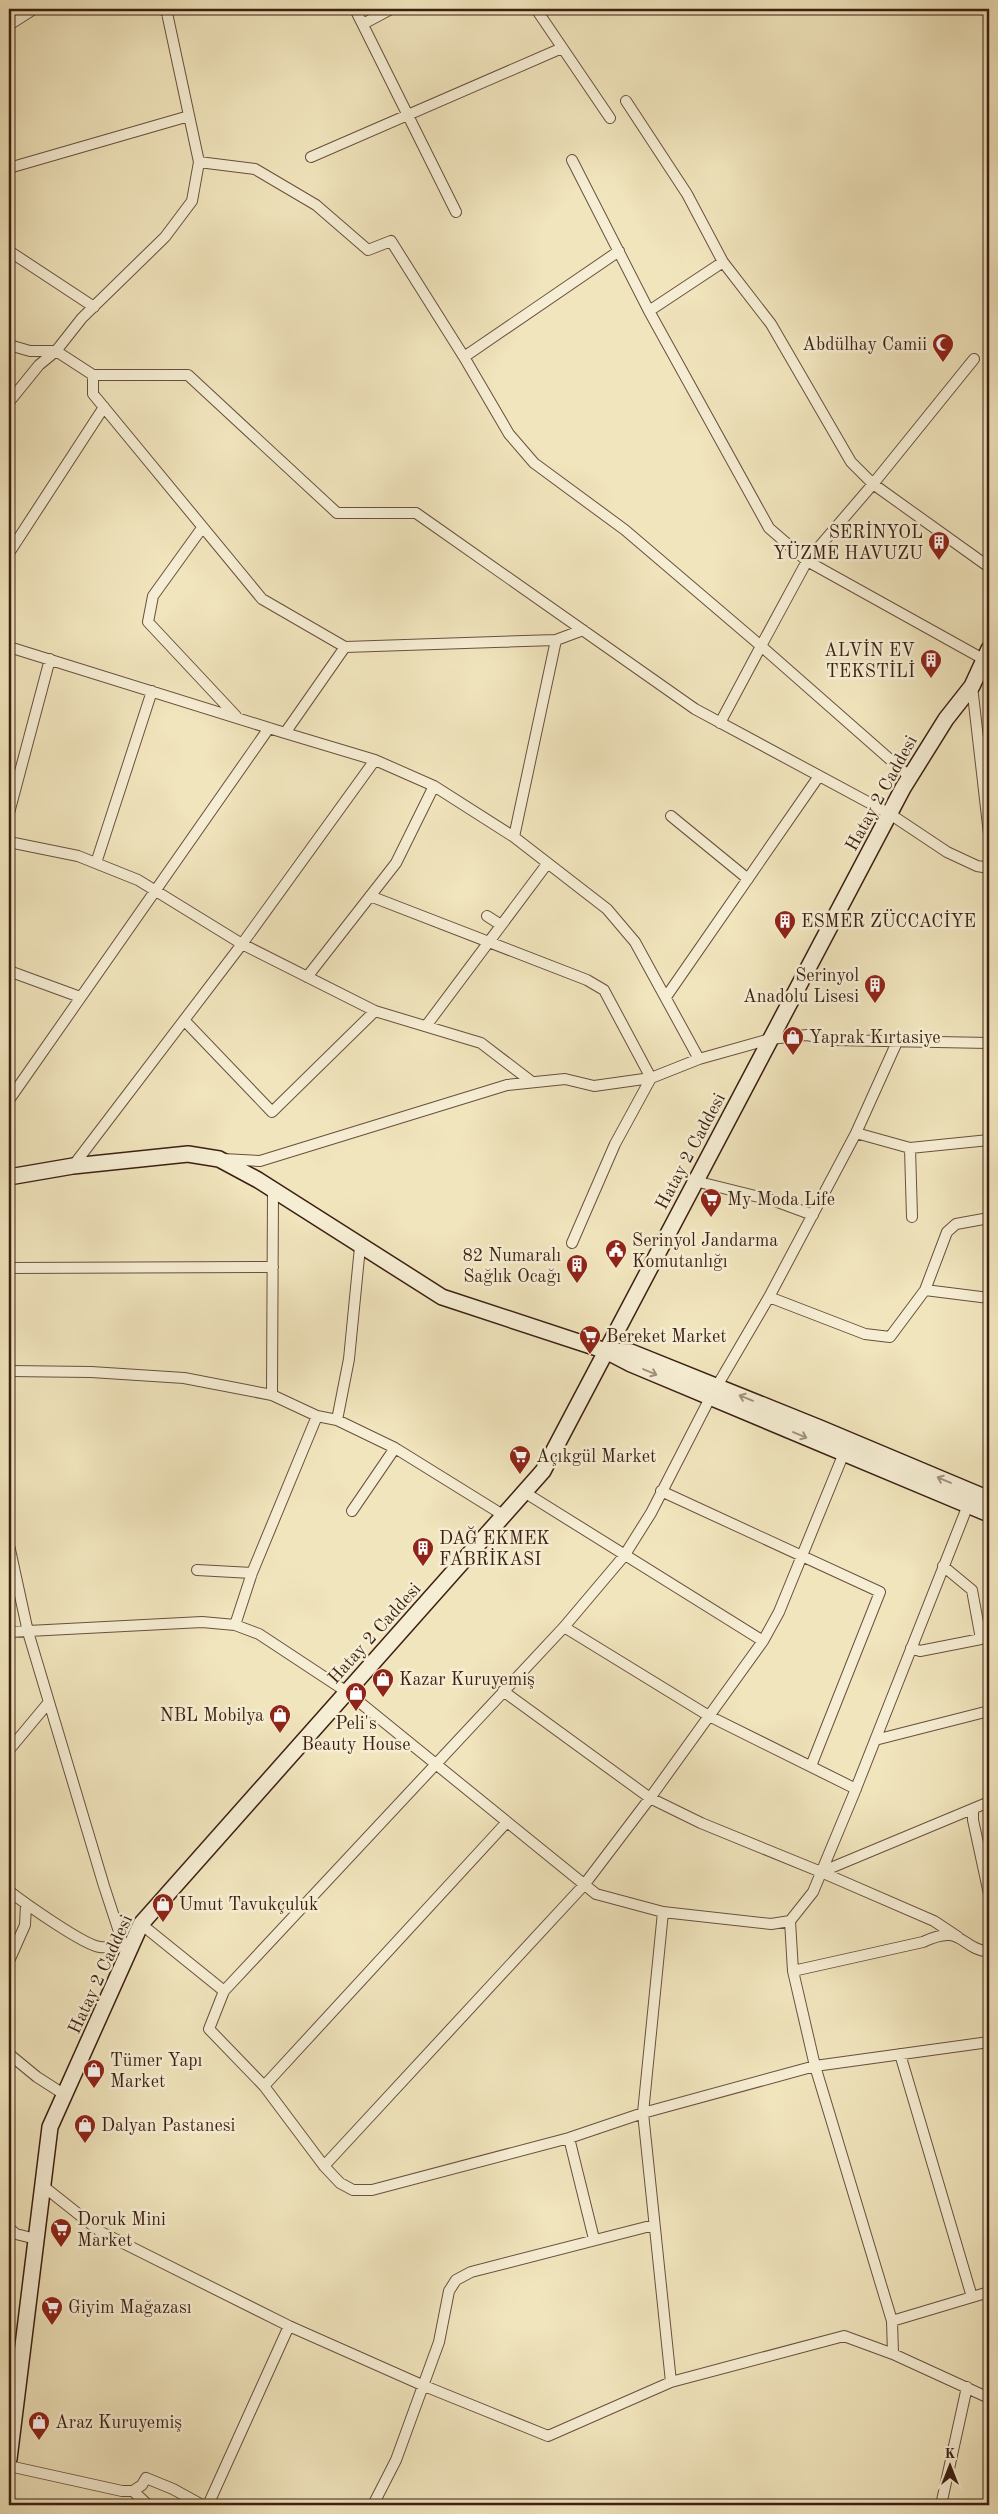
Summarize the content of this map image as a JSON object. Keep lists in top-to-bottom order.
{
  "streets": {
    "street": ["Hatay 2 Caddesi"]
  },
  "places": {
    "mosque": ["Abdülhay Camii"],
    "building": [
      "SERİNYOL YÜZME HAVUZU",
      "ALVİN EV TEKSTİLİ",
      "ESMER ZÜCCACİYE",
      "Serinyol Anadolu Lisesi",
      "82 Numaralı Sağlık Ocağı",
      "DAĞ EKMEK FABRİKASI"
    ],
    "shop": [
      "Yaprak Kırtasiye",
      "Kazar Kuruyemiş",
      "Peli's Beauty House",
      "NBL Mobilya",
      "Umut Tavukçuluk",
      "Tümer Yapı Market",
      "Dalyan Pastanesi",
      "Araz Kuruyemiş"
    ],
    "supermarket": [
      "My Moda Life",
      "Bereket Market",
      "Açıkgül Market",
      "Doruk Mini Market",
      "Giyim Mağazası"
    ],
    "public building": ["Serinyol Jandarma Komutanlığı"]
  },
  "north": "top"
}
